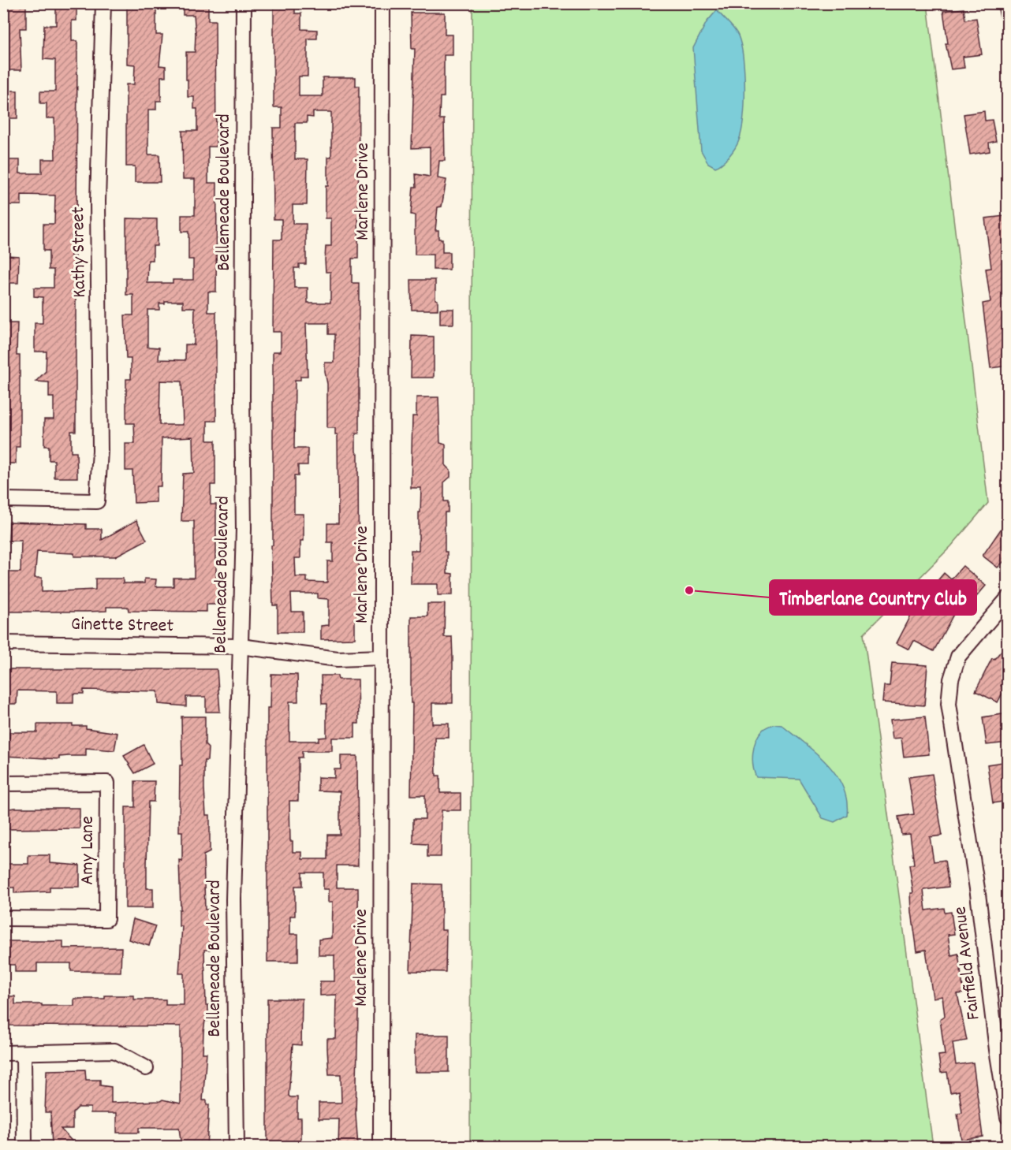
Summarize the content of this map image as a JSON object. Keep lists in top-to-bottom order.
{
  "streets": {
    "street": [
      "Marlene Drive",
      "Bellemeade Boulevard",
      "Kathy Street",
      "Ginette Street",
      "Amy Lane",
      "Fairfield Avenue"
    ]
  },
  "crossings": [
    ["Marlene Drive", "Ginette Street"],
    ["Bellemeade Boulevard", "Ginette Street"]
  ],
  "places": ["Timberlane Country Club"]
}
